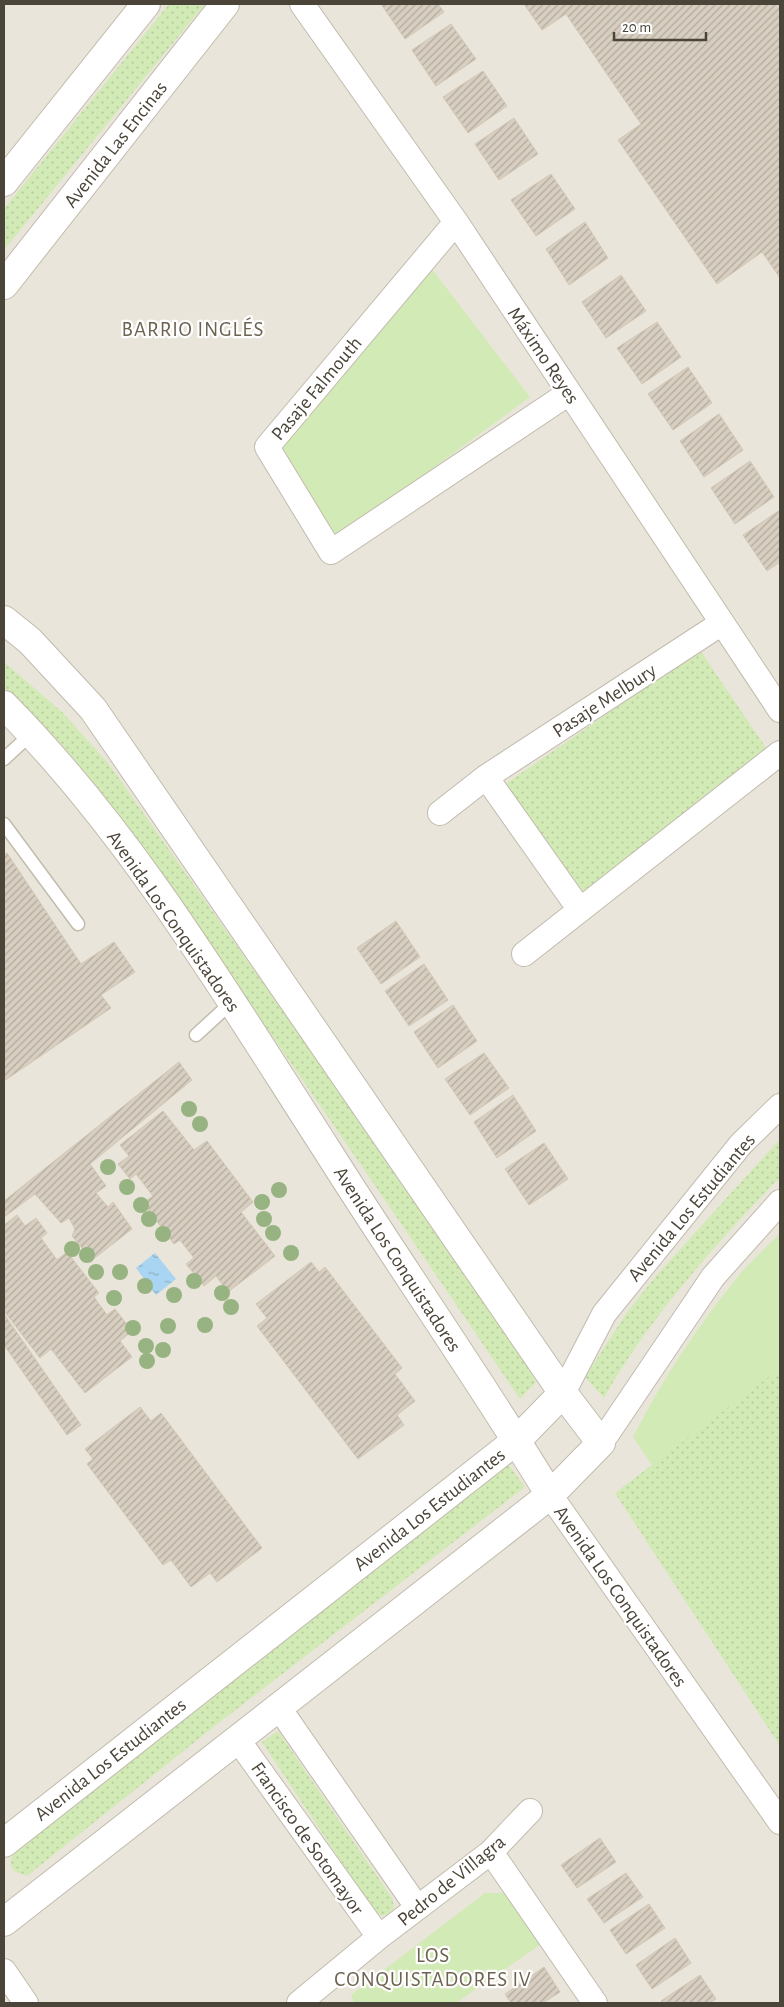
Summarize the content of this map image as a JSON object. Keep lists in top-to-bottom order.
{
  "streets": {
    "street": [
      "Avenida Las Encinas",
      "Máximo Reyes",
      "Pasaje Falmouth",
      "Pasaje Melbury",
      "Avenida Los Conquistadores",
      "Avenida Los Estudiantes",
      "Francisco de Sotomayor",
      "Pedro de Villagra"
    ]
  },
  "crossings": [
    ["Máximo Reyes", "Pasaje Falmouth"],
    ["Máximo Reyes", "Pasaje Melbury"],
    ["Avenida Los Conquistadores", "Avenida Los Estudiantes"],
    ["Francisco de Sotomayor", "Pedro de Villagra"]
  ],
  "districts": ["BARRIO INGLÉS", "LOS CONQUISTADORES IV"],
  "scale_bar": "20 m"
}
